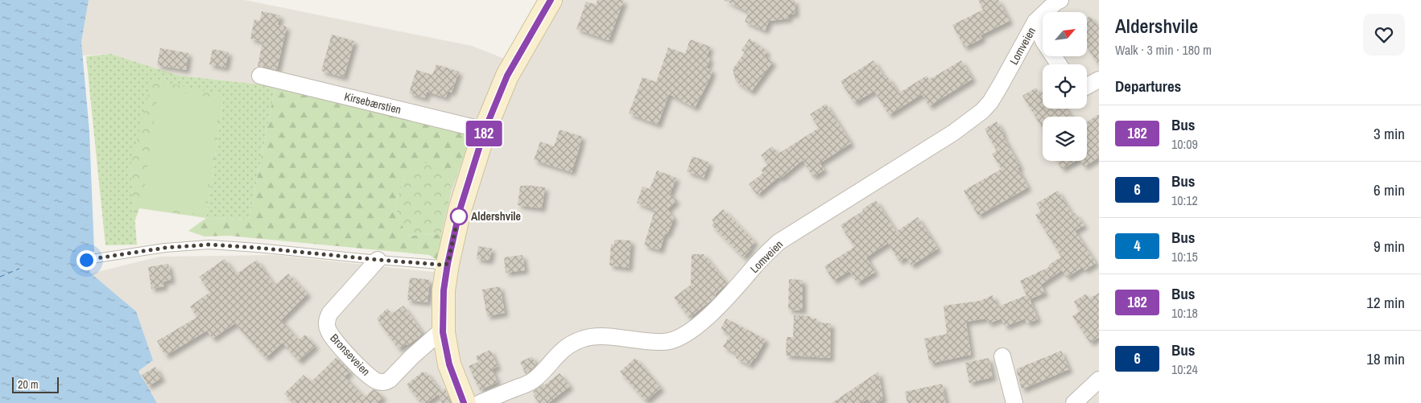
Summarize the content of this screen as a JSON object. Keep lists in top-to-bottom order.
{
  "streets": {
    "street": ["Lomveien", "Kirsebærstien", "Bronseveien"]
  },
  "places": ["Aldershvile"],
  "lines": ["bus line 182"],
  "scale_bar": "20 m",
  "north": "top right",
  "page": {
    "on_map": "182",
    "heading": [
      ["Aldershvile", "Walk · 3 min · 180 m"],
      "Departures"
    ],
    "list": [
      {
        "mark": "182",
        "name": "Bus",
        "note": "10:09",
        "value": "3 min"
      },
      {
        "mark": "6",
        "name": "Bus",
        "note": "10:12",
        "value": "6 min"
      },
      {
        "mark": "4",
        "name": "Bus",
        "note": "10:15",
        "value": "9 min"
      },
      {
        "mark": "182",
        "name": "Bus",
        "note": "10:18",
        "value": "12 min"
      },
      {
        "mark": "6",
        "name": "Bus",
        "note": "10:24",
        "value": "18 min"
      }
    ],
    "scale": "20 m"
  }
}
